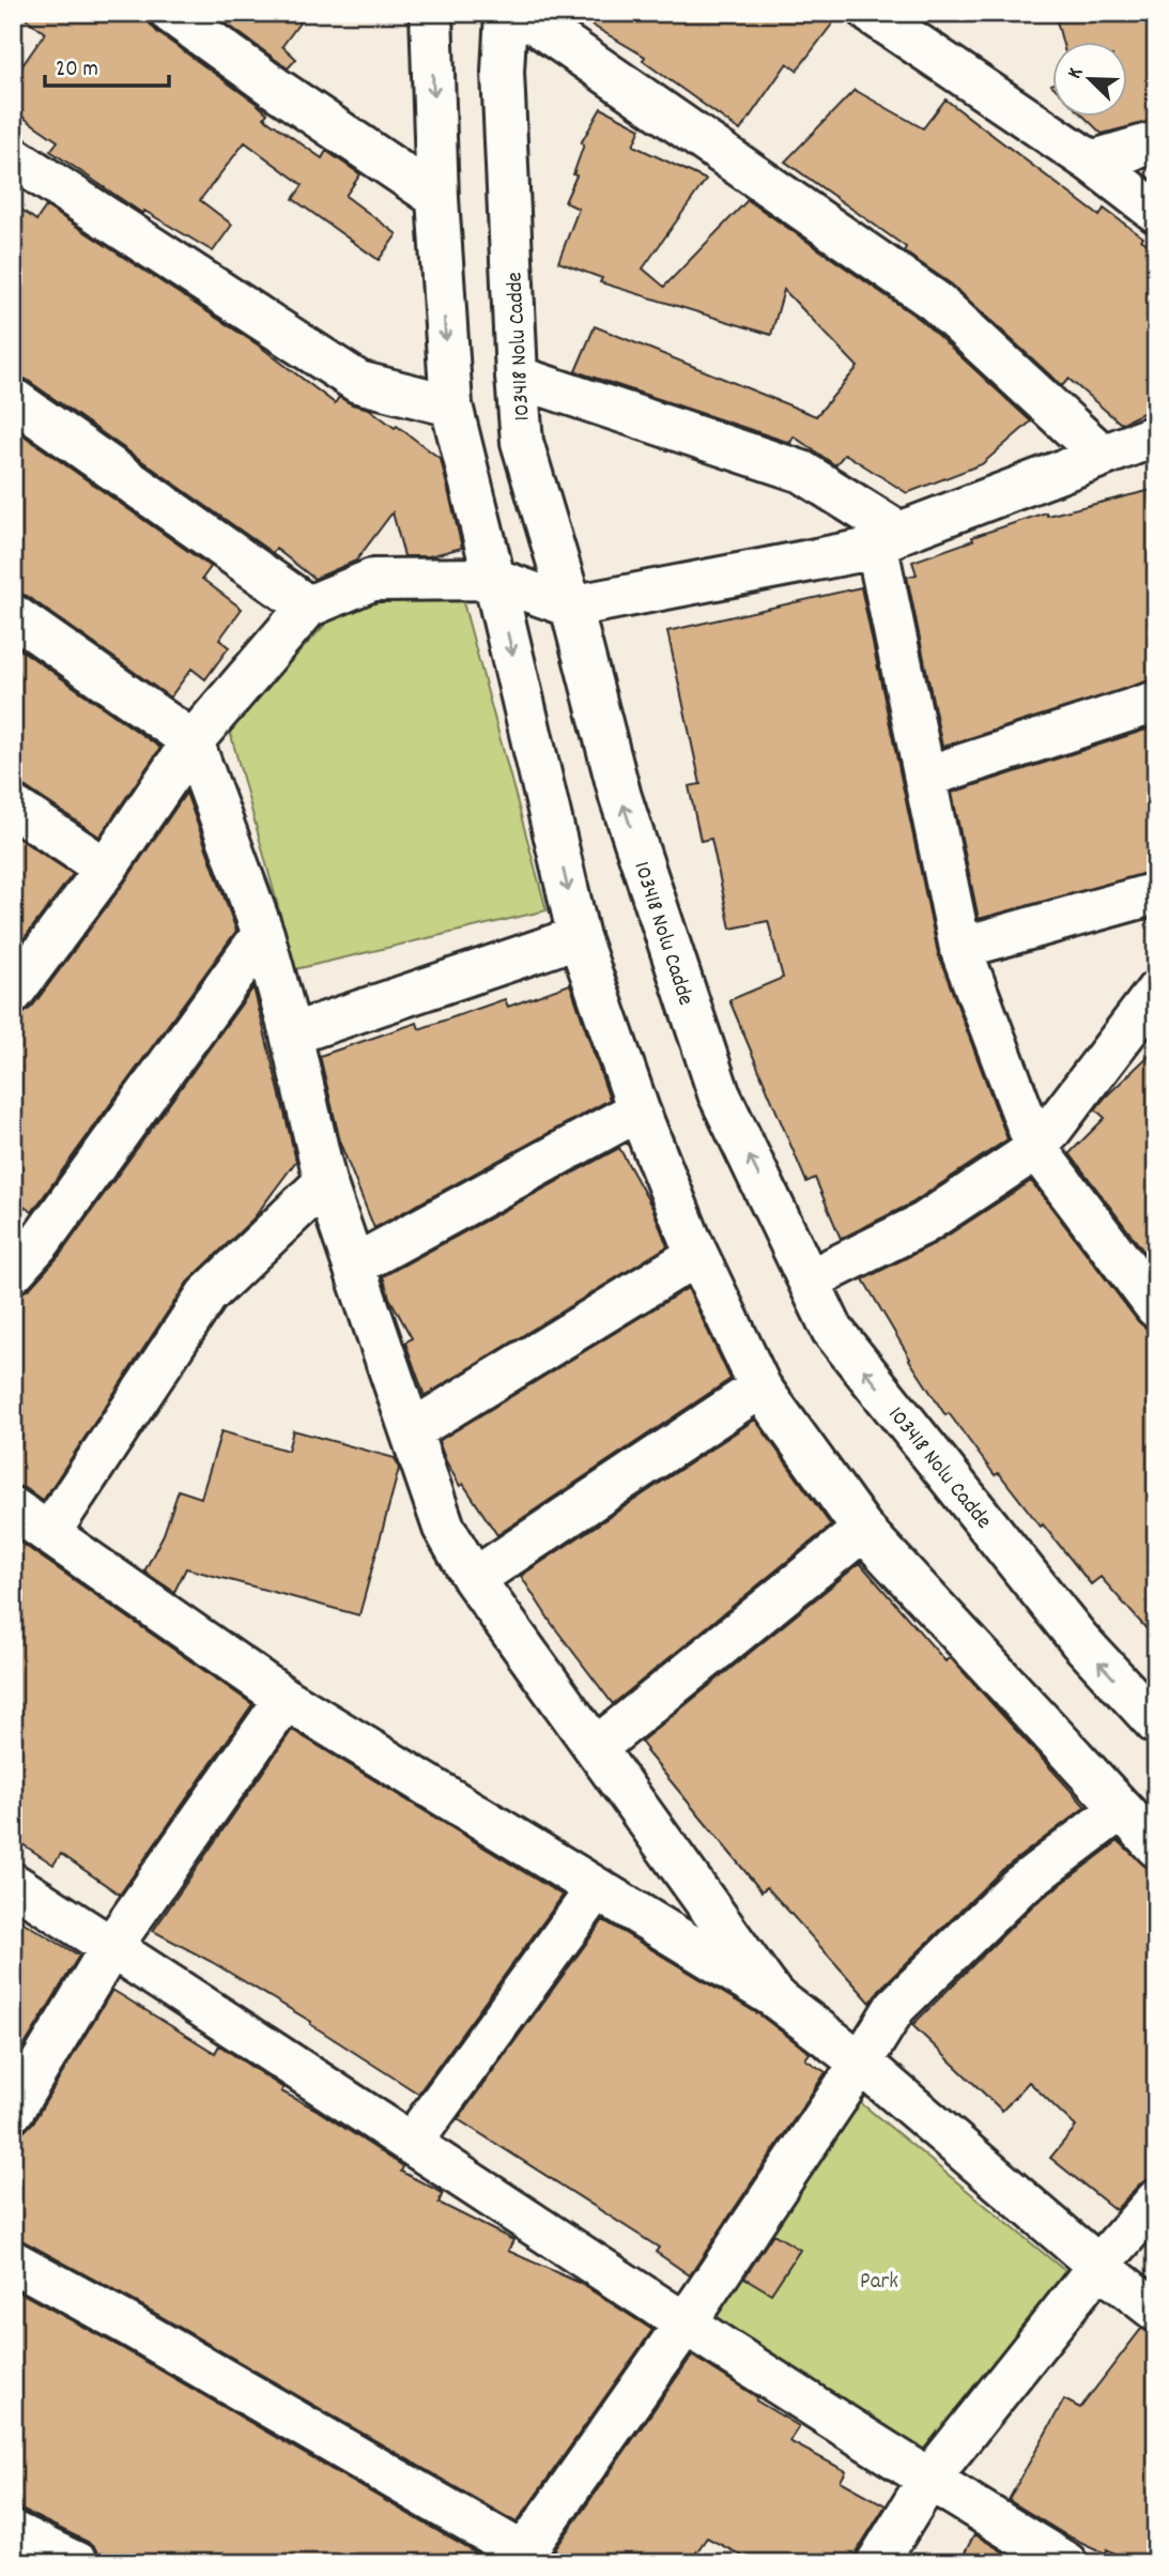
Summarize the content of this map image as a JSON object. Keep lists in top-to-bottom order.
{
  "streets": {
    "street": ["103418 Nolu Cadde"]
  },
  "parks": ["Park"],
  "scale_bar": "20 m",
  "north": "top left"
}
